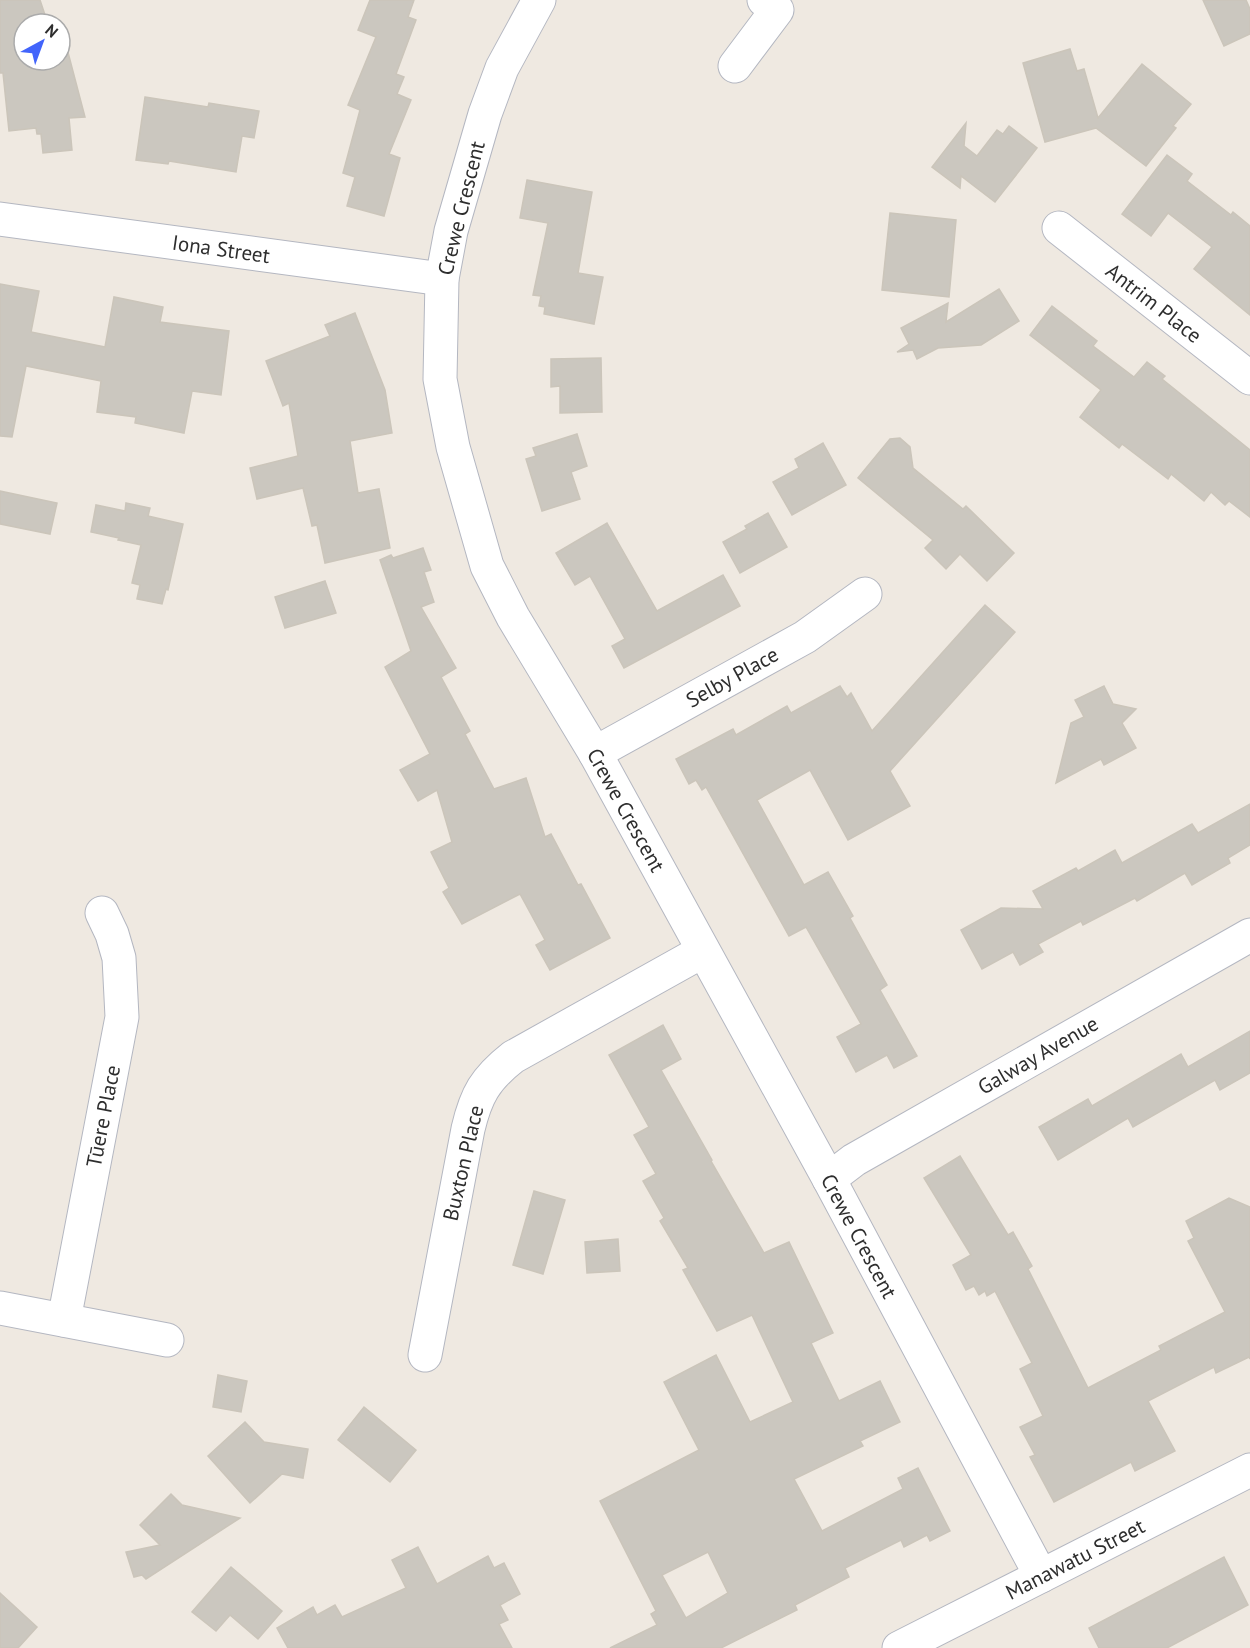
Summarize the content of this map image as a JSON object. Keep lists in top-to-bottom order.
{
  "streets": {
    "street": [
      "Crewe Crescent",
      "Iona Street",
      "Antrim Place",
      "Selby Place",
      "Galway Avenue",
      "Tūere Place",
      "Buxton Place",
      "Manawatu Street"
    ]
  },
  "crossings": [
    ["Crewe Crescent", "Iona Street"],
    ["Crewe Crescent", "Selby Place"],
    ["Crewe Crescent", "Galway Avenue"],
    ["Crewe Crescent", "Buxton Place"],
    ["Crewe Crescent", "Manawatu Street"]
  ],
  "north": "top right"
}
